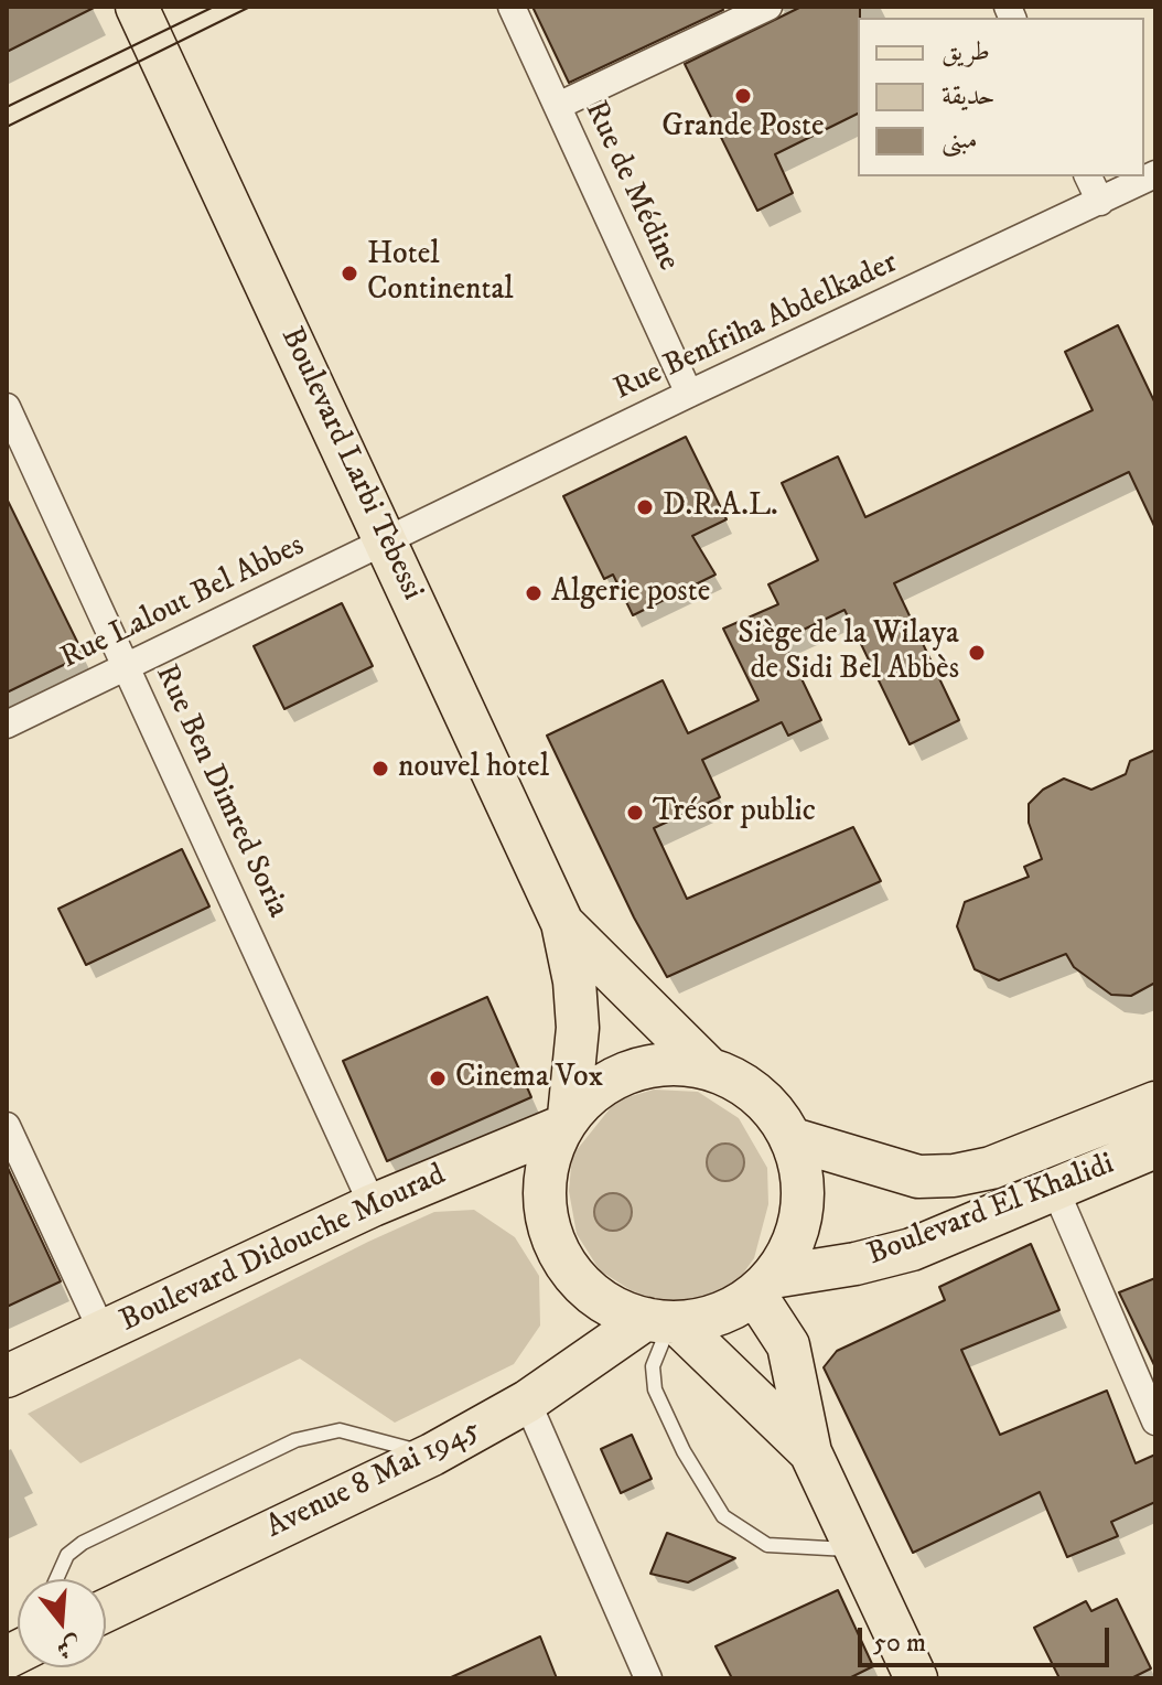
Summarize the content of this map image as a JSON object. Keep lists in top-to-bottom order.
{
  "streets": {
    "main road": [
      "Boulevard Larbi Tebessi",
      "Boulevard El Khalidi",
      "Boulevard Didouche Mourad",
      "Avenue 8 Mai 1945"
    ],
    "street": [
      "Rue de Médine",
      "Rue Benfriha Abdelkader",
      "Rue Lalout Bel Abbes",
      "Rue Ben Dimred Soria"
    ]
  },
  "crossings": [
    ["Rue de Médine", "Rue Benfriha Abdelkader"],
    ["Rue Benfriha Abdelkader", "Boulevard Larbi Tebessi"],
    ["Rue Benfriha Abdelkader", "Rue Lalout Bel Abbes"],
    ["Boulevard Larbi Tebessi", "Rue Lalout Bel Abbes"],
    ["Rue Lalout Bel Abbes", "Rue Ben Dimred Soria"],
    ["Rue Ben Dimred Soria", "Boulevard Didouche Mourad"],
    ["Boulevard El Khalidi", "Boulevard Didouche Mourad"],
    ["Boulevard El Khalidi", "Avenue 8 Mai 1945"],
    ["Boulevard Didouche Mourad", "Avenue 8 Mai 1945"]
  ],
  "places": [
    "Grande Poste",
    "Hotel Continental",
    "D.R.A.L.",
    "Algerie poste",
    "Siège de la Wilaya de Sidi Bel Abbès",
    "nouvel hotel",
    "Trésor public",
    "Cinema Vox"
  ],
  "legend": ["طريق", "حديقة", "مبنى"],
  "scale_bar": "50 m",
  "north": "bottom"
}
